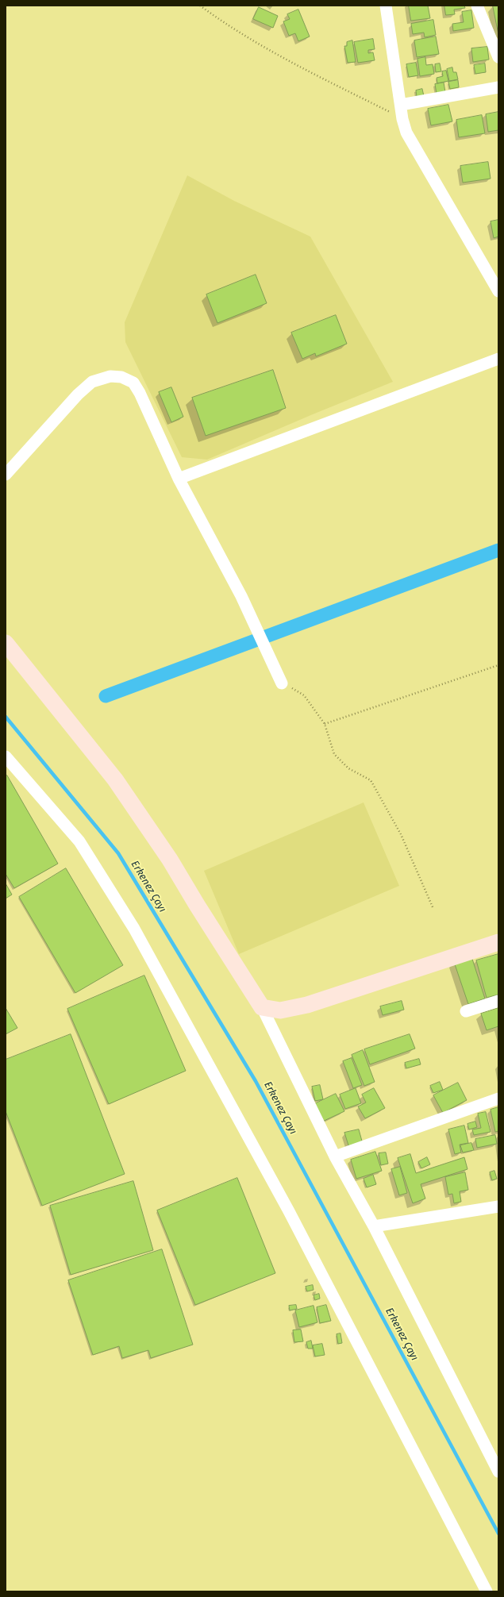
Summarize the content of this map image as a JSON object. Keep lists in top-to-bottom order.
{
  "water": ["Erkenez Çayı"]
}
